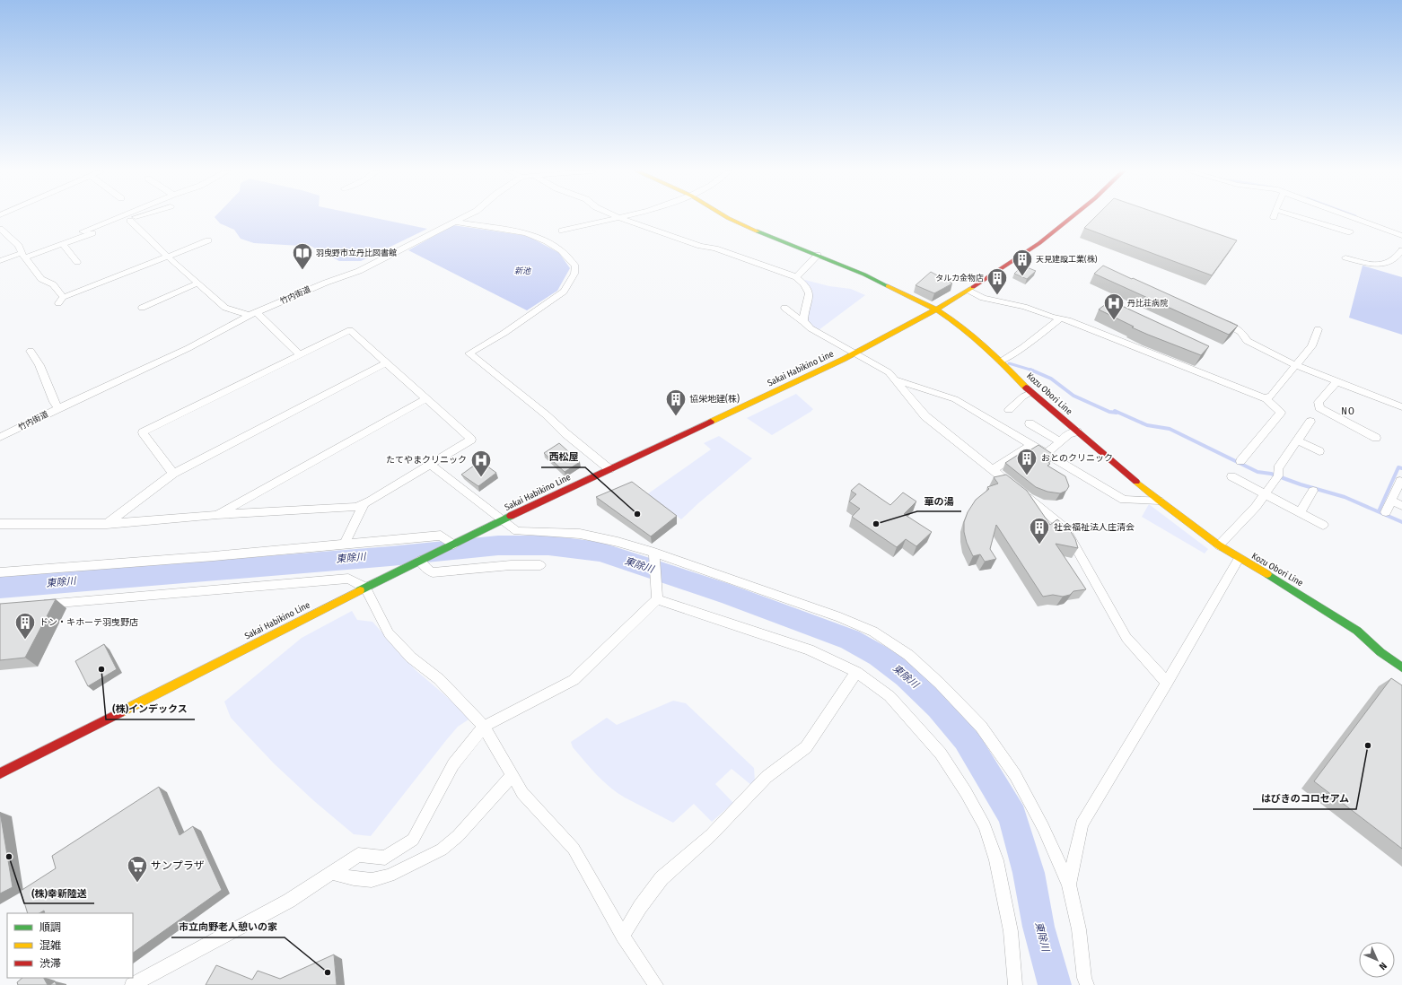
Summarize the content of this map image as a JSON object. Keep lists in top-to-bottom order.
{
  "streets": {
    "main road": ["Sakai Habikino Line", "Kozu Obori Line"],
    "street": ["竹内街道"]
  },
  "crossings": [
    ["Sakai Habikino Line", "Kozu Obori Line"]
  ],
  "districts": ["NO"],
  "water": ["新池", "東除川"],
  "places": {
    "library": ["羽曳野市立丹比図書館"],
    "building": [
      "天見建設工業(株)",
      "タルカ金物店",
      "協栄地建(株)",
      "おとのクリニック",
      "社会福祉法人庄清会",
      "ドン・キホーテ羽曳野店"
    ],
    "hospital": ["丹比荘病院", "たてやまクリニック"],
    "other": [
      "西松屋",
      "華の湯",
      "(株)インデックス",
      "はびきのコロセアム",
      "(株)幸新陸送",
      "市立向野老人憩いの家"
    ],
    "supermarket": ["サンプラザ"]
  },
  "legend": ["順調", "混雑", "渋滞"],
  "north": "bottom right"
}
